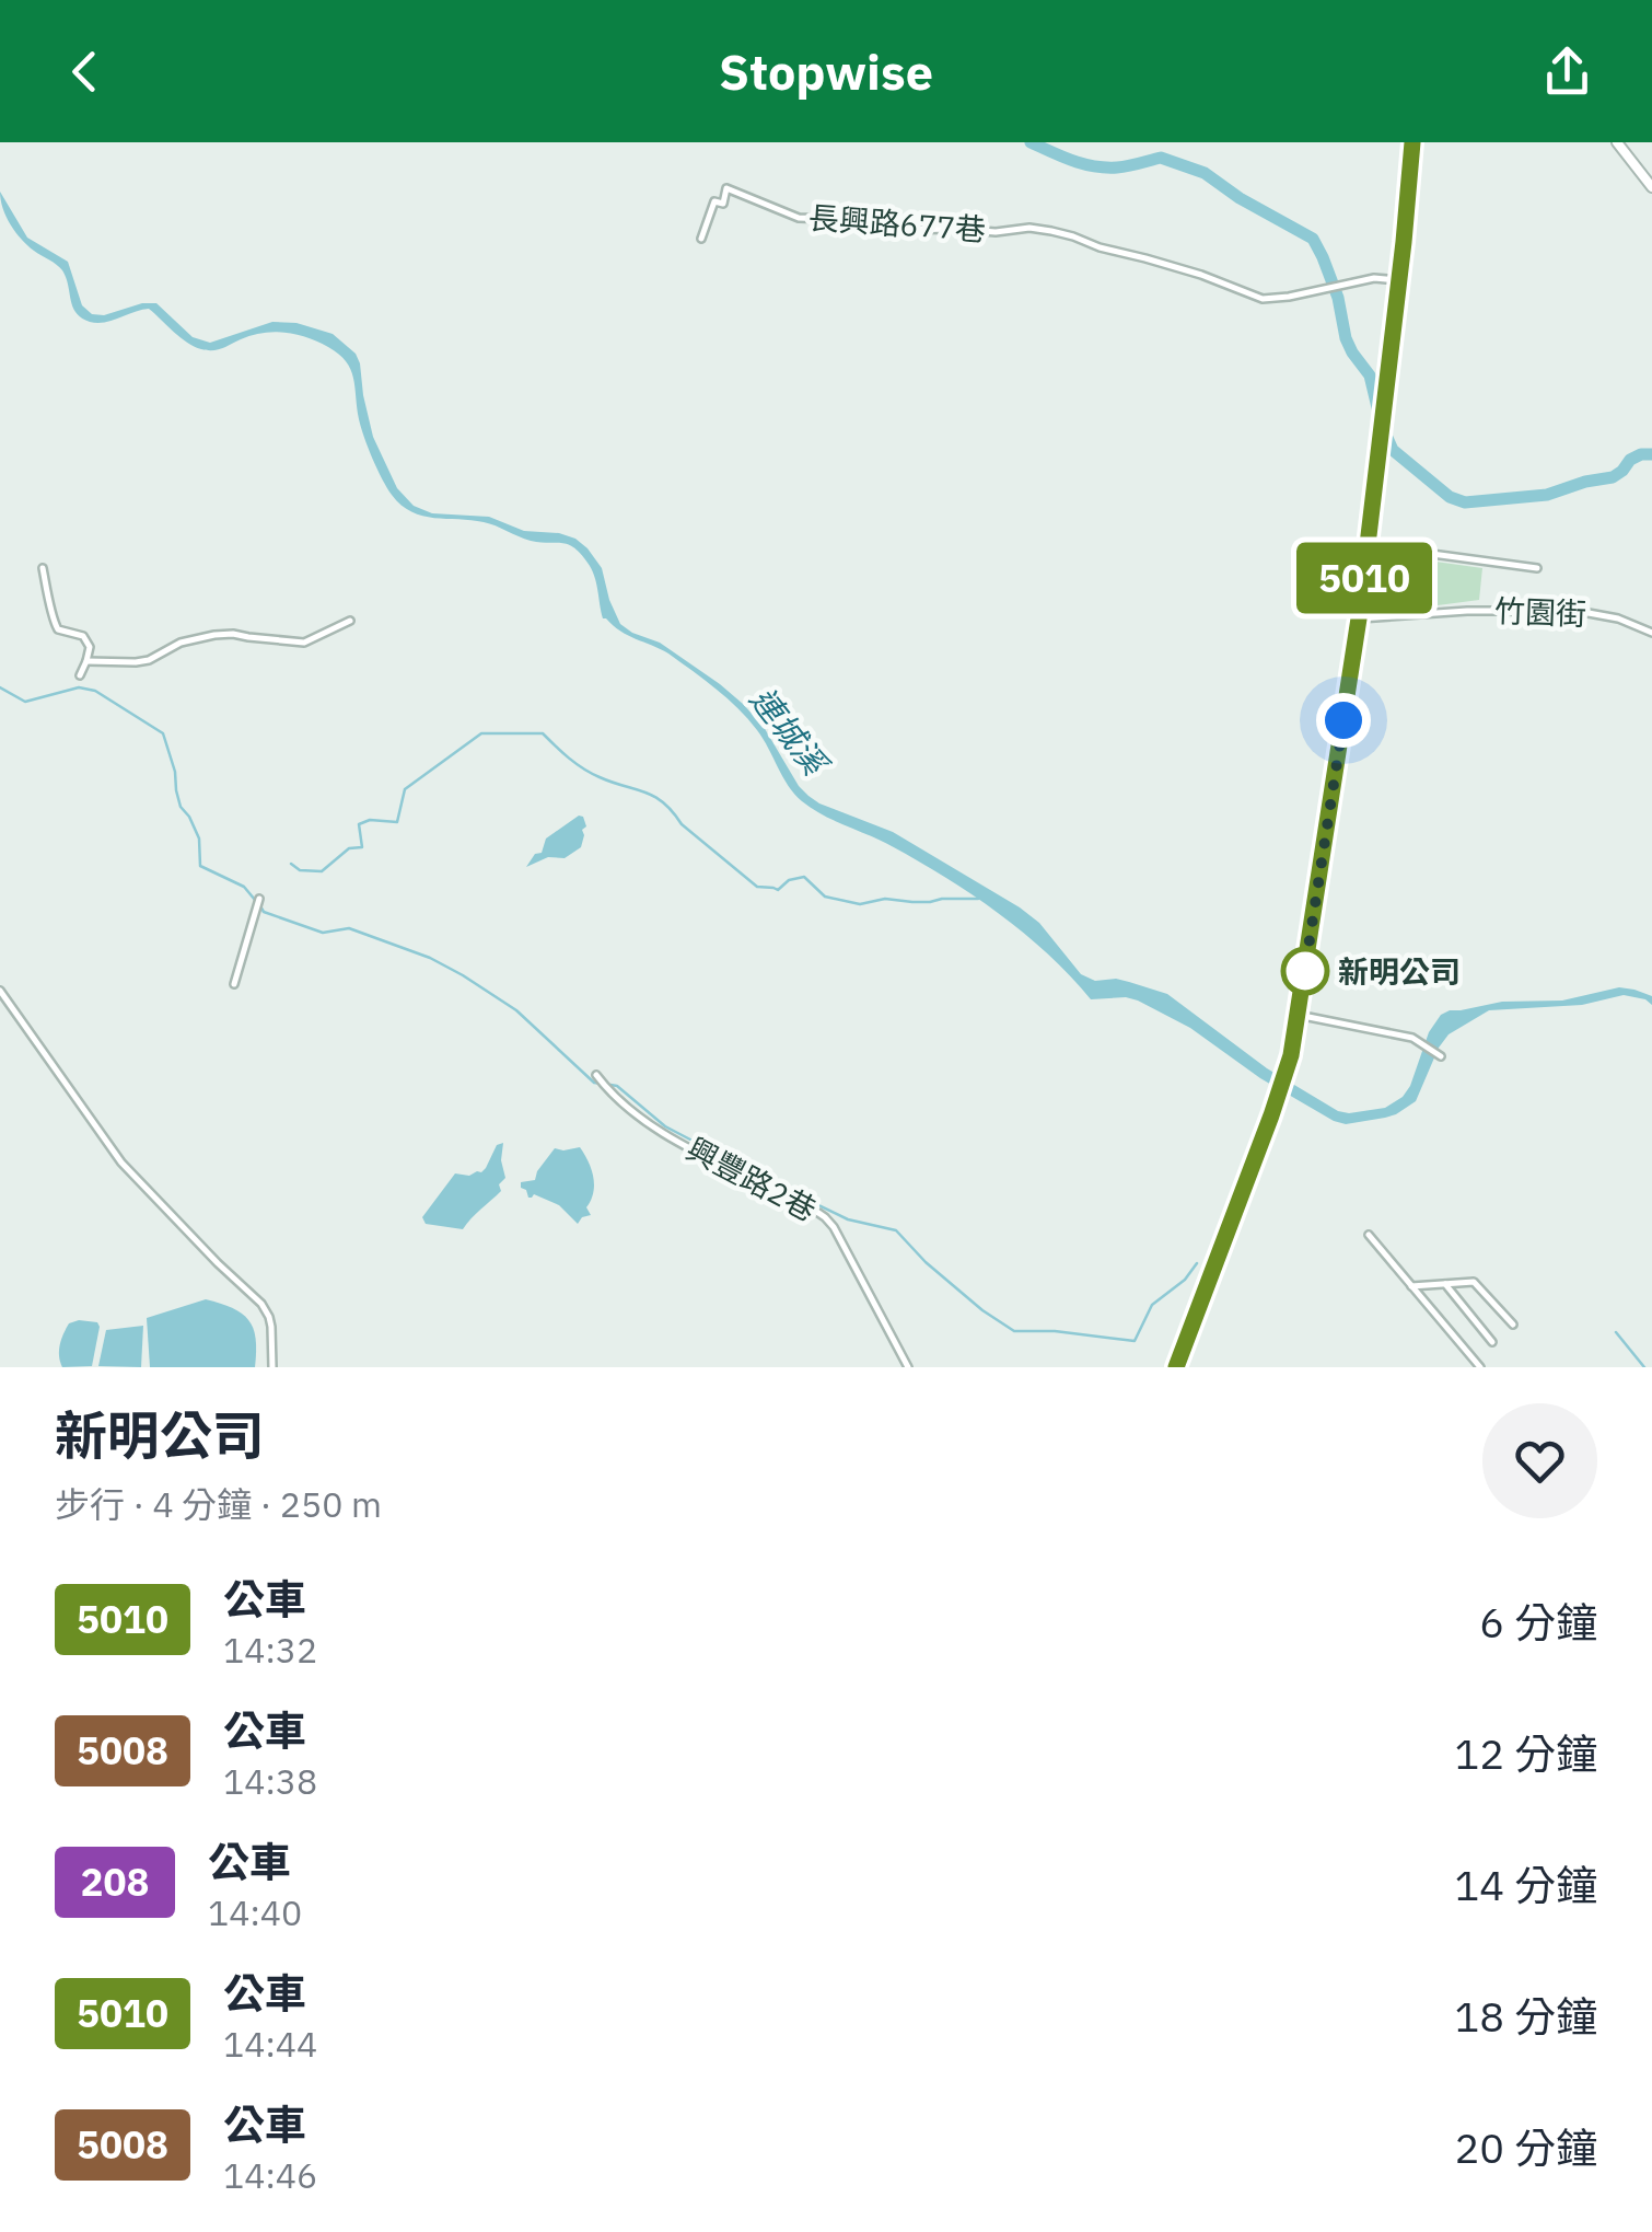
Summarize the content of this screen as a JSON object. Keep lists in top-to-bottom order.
{
  "streets": {
    "street": ["長興路677巷", "竹園街", "興豐路2巷"]
  },
  "water": ["連城溪"],
  "places": ["新明公司"],
  "lines": ["bus line 5010"],
  "page": {
    "header": "Stopwise",
    "on_map": "5010",
    "heading": ["新明公司", "步行 · 4 分鐘 · 250 m"],
    "list": [
      {
        "mark": "5010",
        "name": "公車",
        "note": "14:32",
        "value": "6 分鐘"
      },
      {
        "mark": "5008",
        "name": "公車",
        "note": "14:38",
        "value": "12 分鐘"
      },
      {
        "mark": "208",
        "name": "公車",
        "note": "14:40",
        "value": "14 分鐘"
      },
      {
        "mark": "5010",
        "name": "公車",
        "note": "14:44",
        "value": "18 分鐘"
      },
      {
        "mark": "5008",
        "name": "公車",
        "note": "14:46",
        "value": "20 分鐘"
      }
    ]
  }
}
